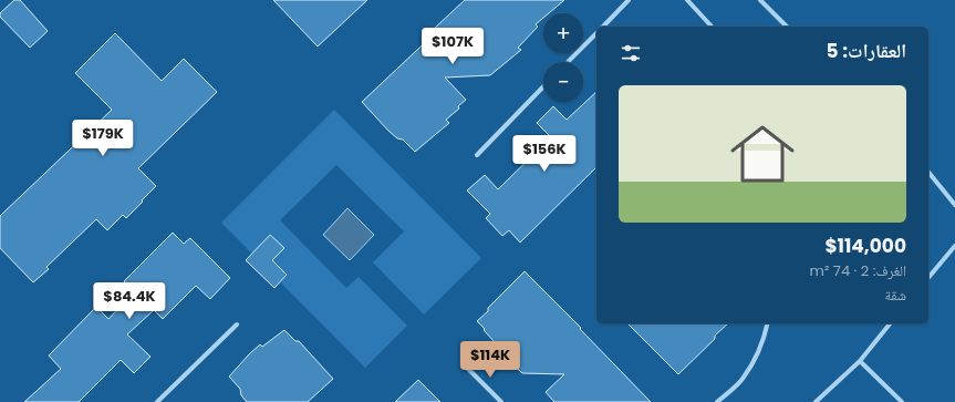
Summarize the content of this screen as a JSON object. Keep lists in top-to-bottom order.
{
  "page": {
    "map_buttons": ["+", "−"],
    "heading": "العقارات: 5",
    "price": [
      "$107K",
      "$179K",
      "$156K",
      "$84.4K",
      "$114K"
    ],
    "list": [
      {
        "name": "$114,000",
        "note": "الغرف: 2 · 74 m² · شقة"
      }
    ]
  }
}
